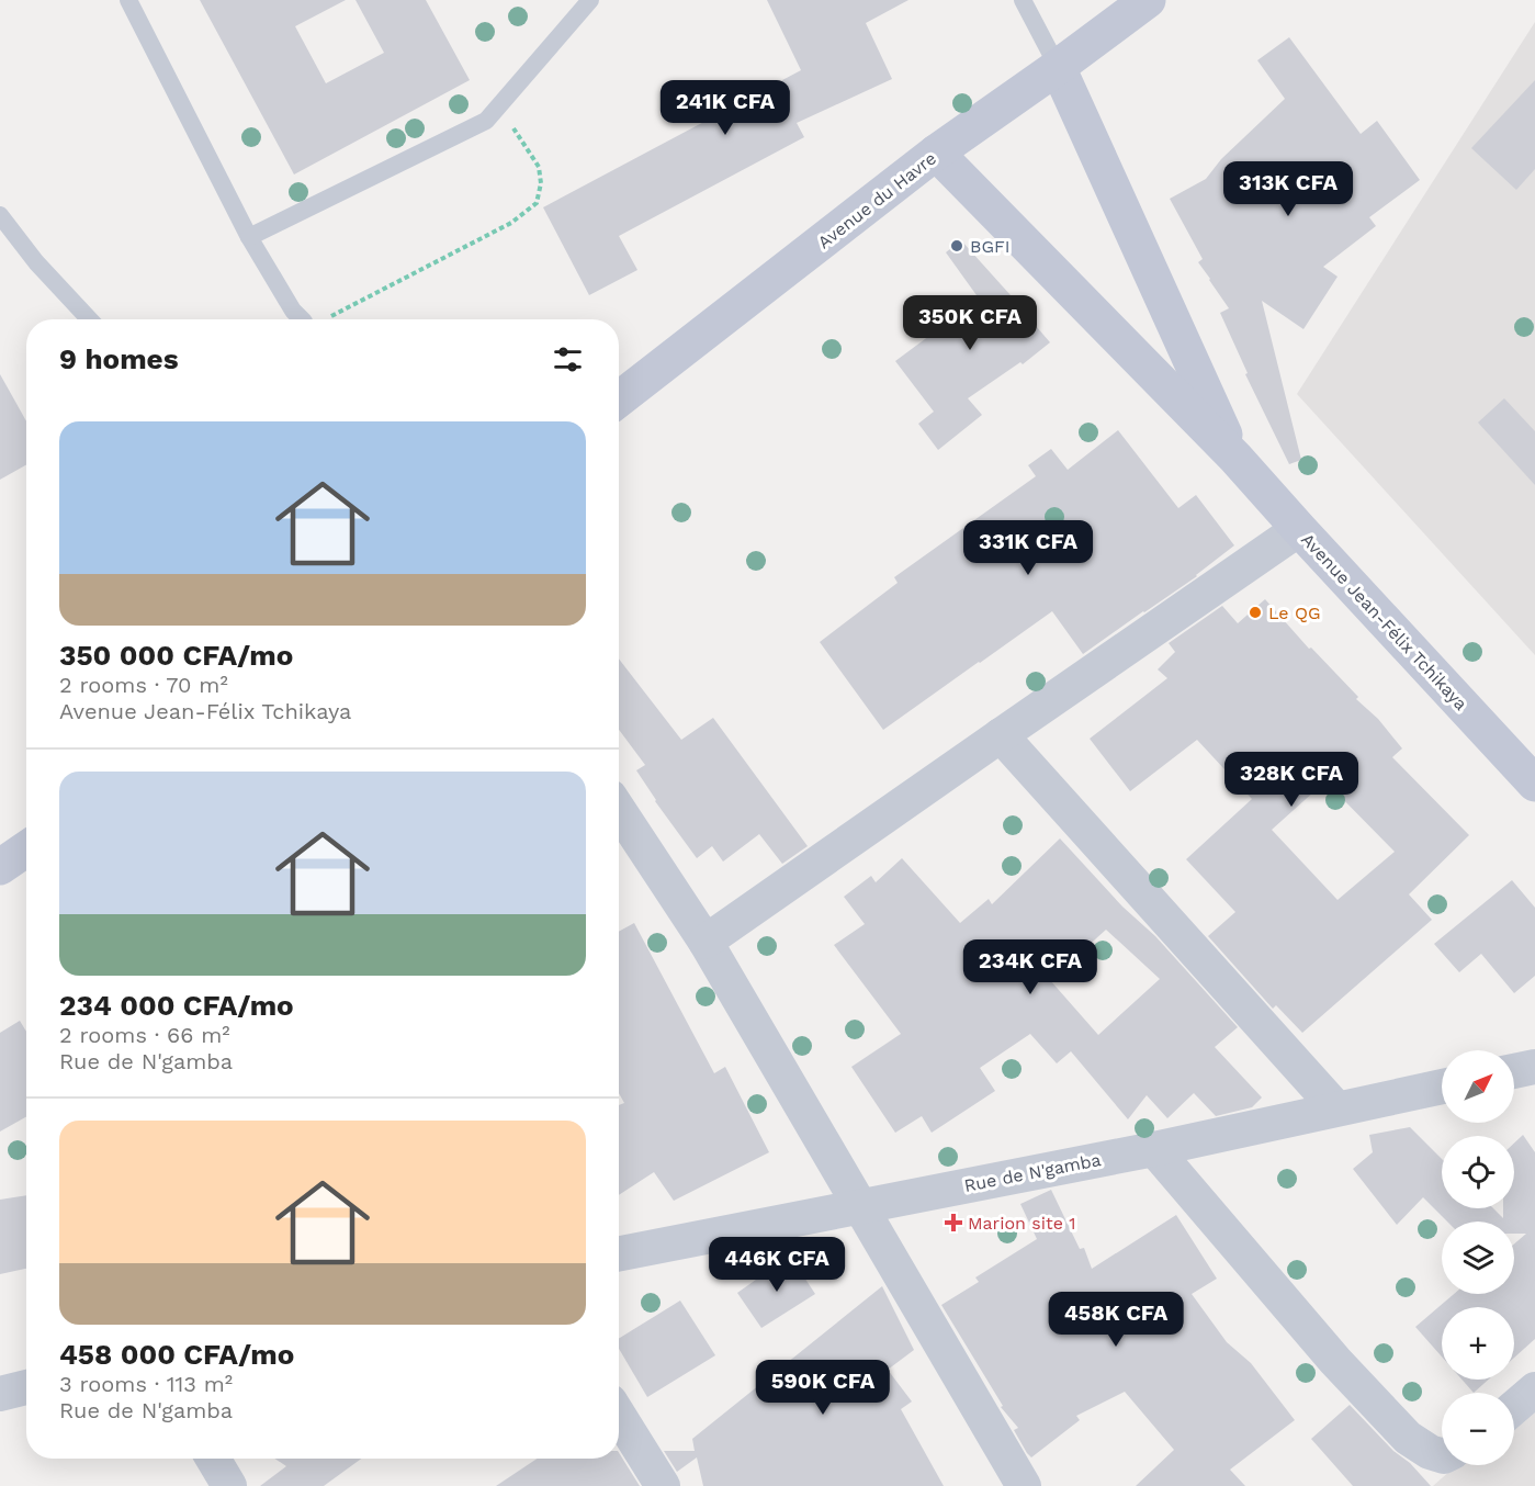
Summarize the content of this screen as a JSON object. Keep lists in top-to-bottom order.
{
  "streets": {
    "street": ["Avenue du Havre", "Avenue Jean-Félix Tchikaya", "Rue de N'gamba"]
  },
  "crossings": [
    ["Avenue du Havre", "Avenue Jean-Félix Tchikaya"]
  ],
  "places": {
    "other": ["BGFI", "Le QG"],
    "health": ["Marion site 1"]
  },
  "north": "top right",
  "page": {
    "price": [
      "241K CFA",
      "313K CFA",
      "350K CFA",
      "331K CFA",
      "328K CFA",
      "234K CFA",
      "446K CFA",
      "458K CFA",
      "590K CFA"
    ],
    "heading": "9 homes",
    "list": [
      {
        "name": "350 000 CFA/mo",
        "note": "2 rooms · 70 m² · Avenue Jean-Félix Tchikaya"
      },
      {
        "name": "234 000 CFA/mo",
        "note": "2 rooms · 66 m² · Rue de N'gamba"
      },
      {
        "name": "458 000 CFA/mo",
        "note": "3 rooms · 113 m² · Rue de N'gamba"
      }
    ],
    "map_buttons": ["+", "−"]
  }
}
